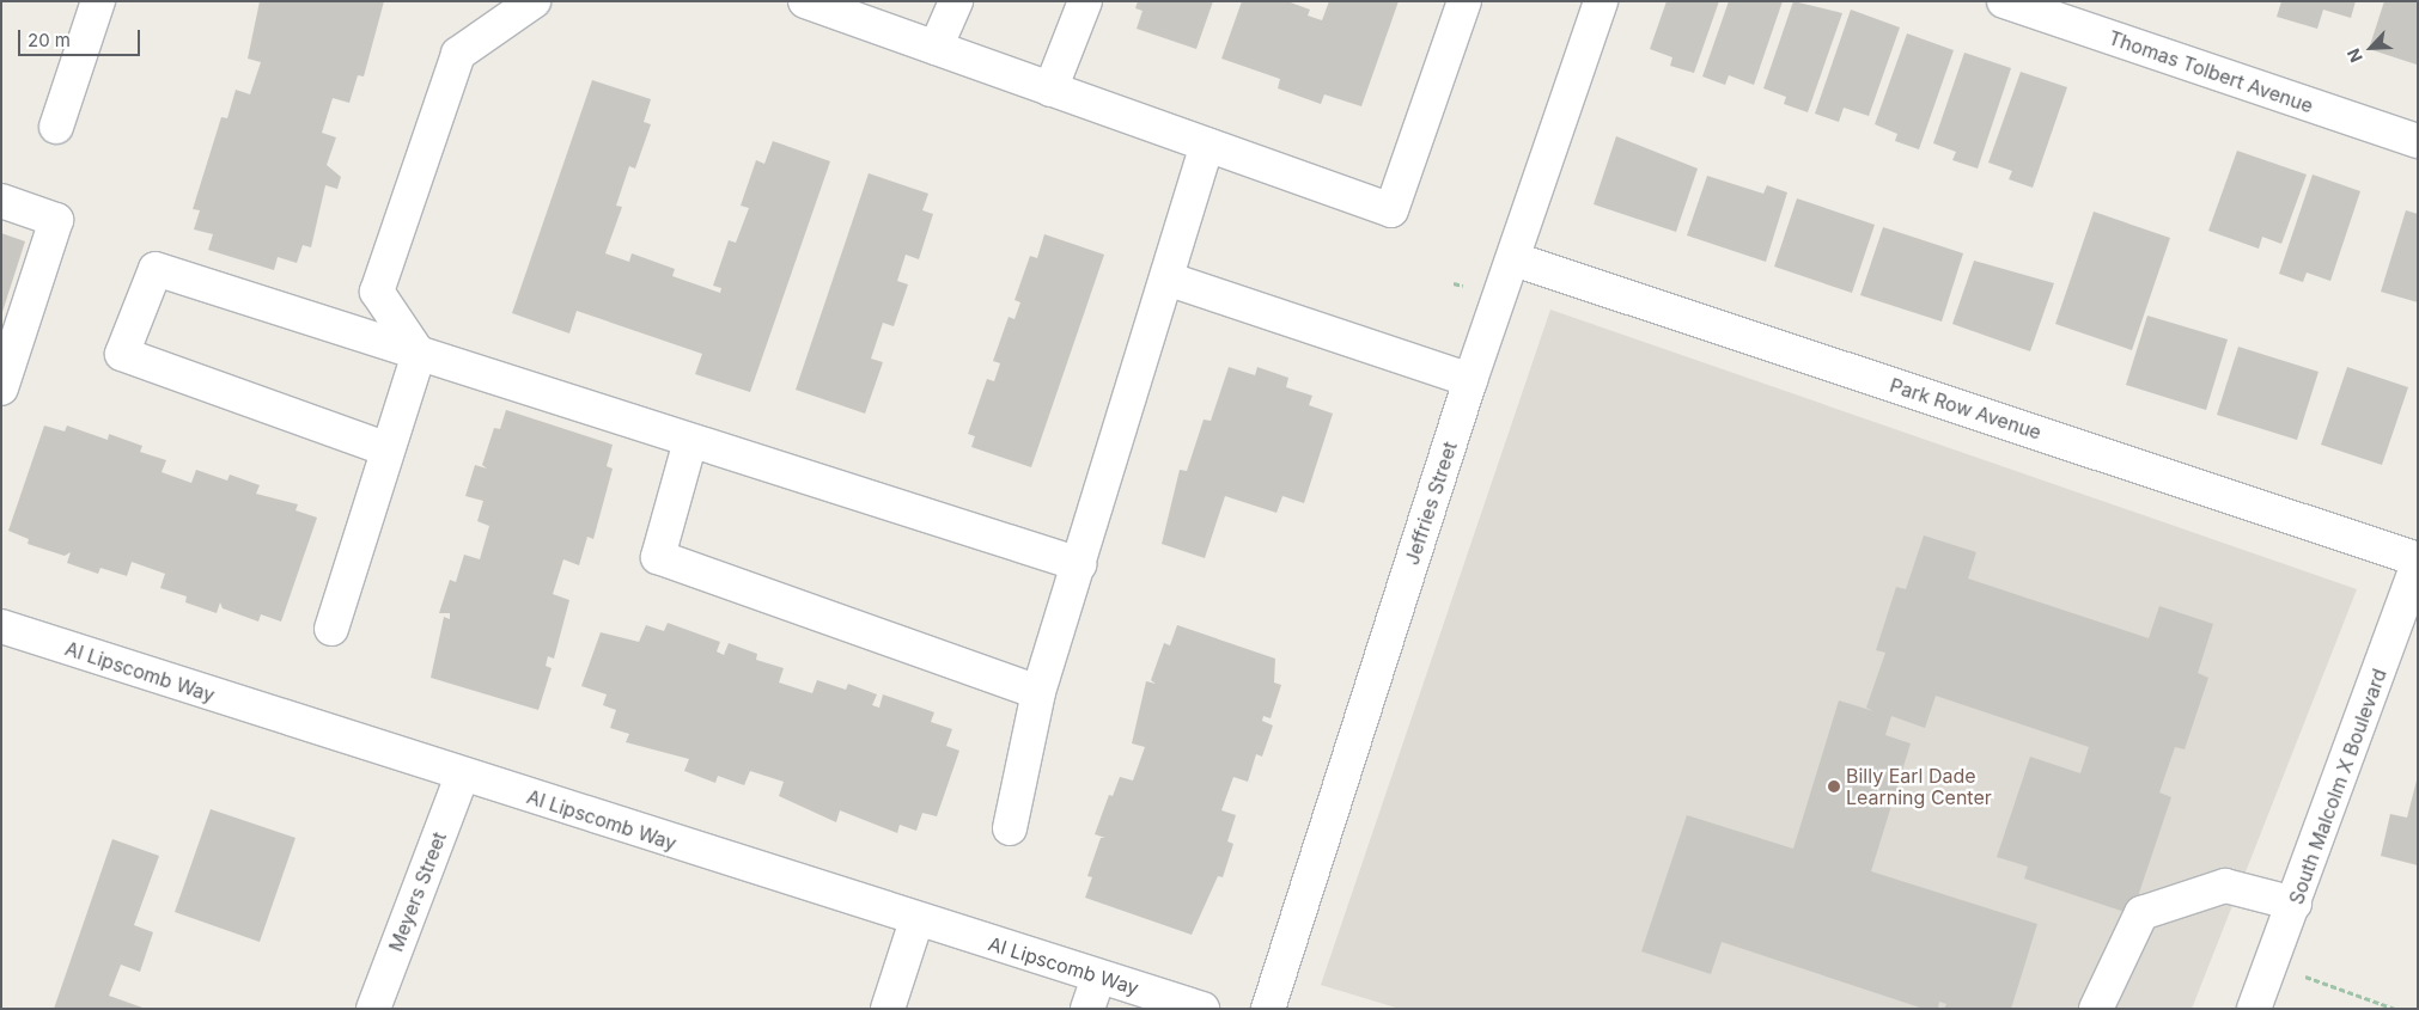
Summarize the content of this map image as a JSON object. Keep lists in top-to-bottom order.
{
  "streets": {
    "street": [
      "Thomas Tolbert Avenue",
      "Park Row Avenue",
      "Jeffries Street",
      "Al Lipscomb Way",
      "South Malcolm X Boulevard",
      "Meyers Street"
    ]
  },
  "crossings": [
    ["Park Row Avenue", "Jeffries Street"],
    ["Park Row Avenue", "South Malcolm X Boulevard"],
    ["Al Lipscomb Way", "Meyers Street"]
  ],
  "places": ["Billy Earl Dade Learning Center"],
  "scale_bar": "20 m",
  "north": "bottom left"
}
